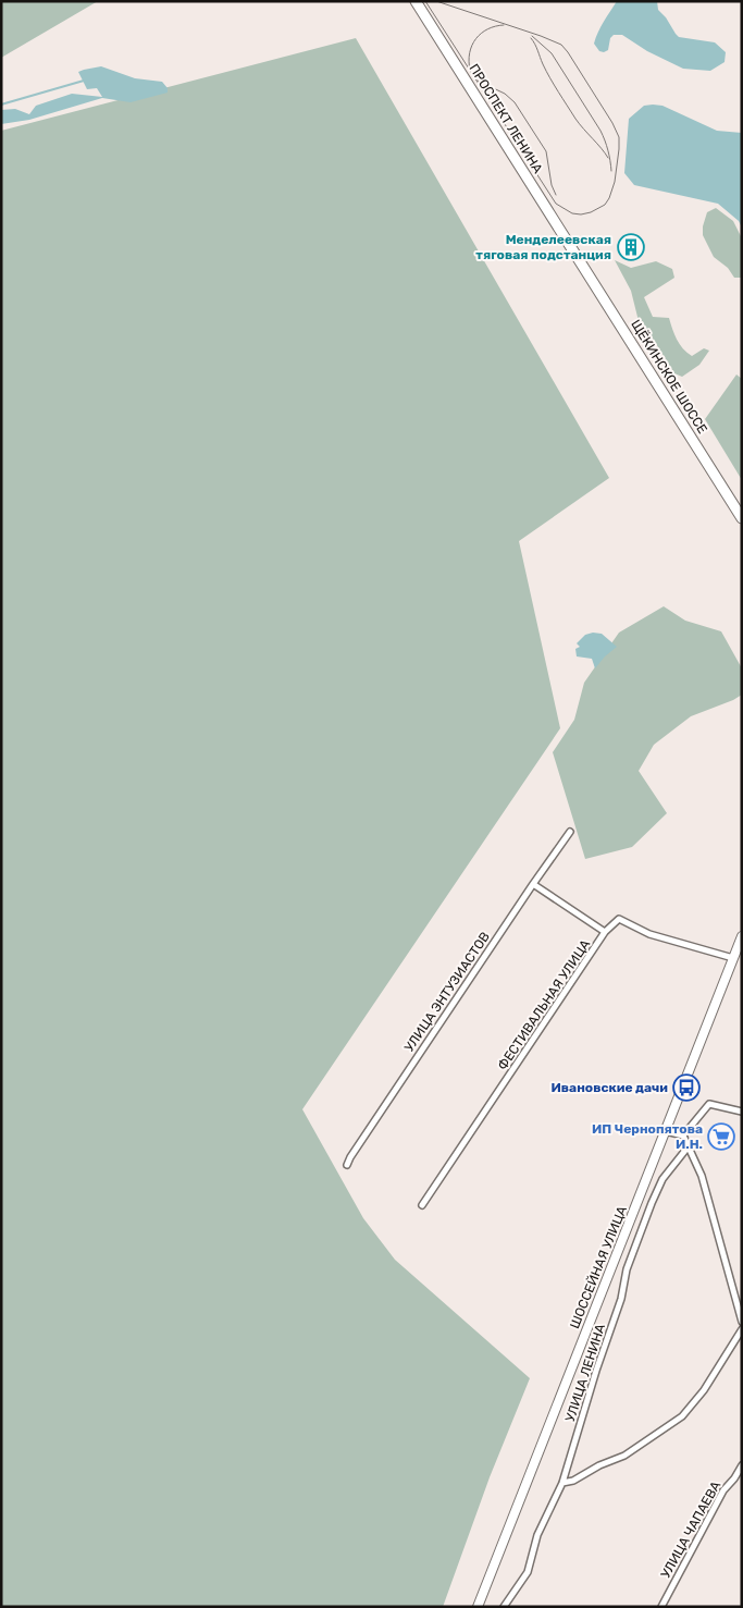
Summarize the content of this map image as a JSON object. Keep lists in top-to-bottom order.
{
  "streets": {
    "main road": ["ПРОСПЕКТ ЛЕНИНА", "ЩЁКИНСКОЕ ШОССЕ", "ШОССЕЙНАЯ УЛИЦА"],
    "street": [
      "УЛИЦА ЭНТУЗИАСТОВ",
      "ФЕСТИВАЛЬНАЯ УЛИЦА",
      "УЛИЦА ЛЕНИНА",
      "УЛИЦА ЧАПАЕВА"
    ]
  },
  "crossings": [
    ["ПРОСПЕКТ ЛЕНИНА", "ЩЁКИНСКОЕ ШОССЕ"],
    ["ФЕСТИВАЛЬНАЯ УЛИЦА", "ШОССЕЙНАЯ УЛИЦА"]
  ],
  "places": {
    "building": ["Менделеевская тяговая подстанция"],
    "bus stop": ["Ивановские дачи"],
    "supermarket": ["ИП Чернопятова И.Н."]
  }
}
